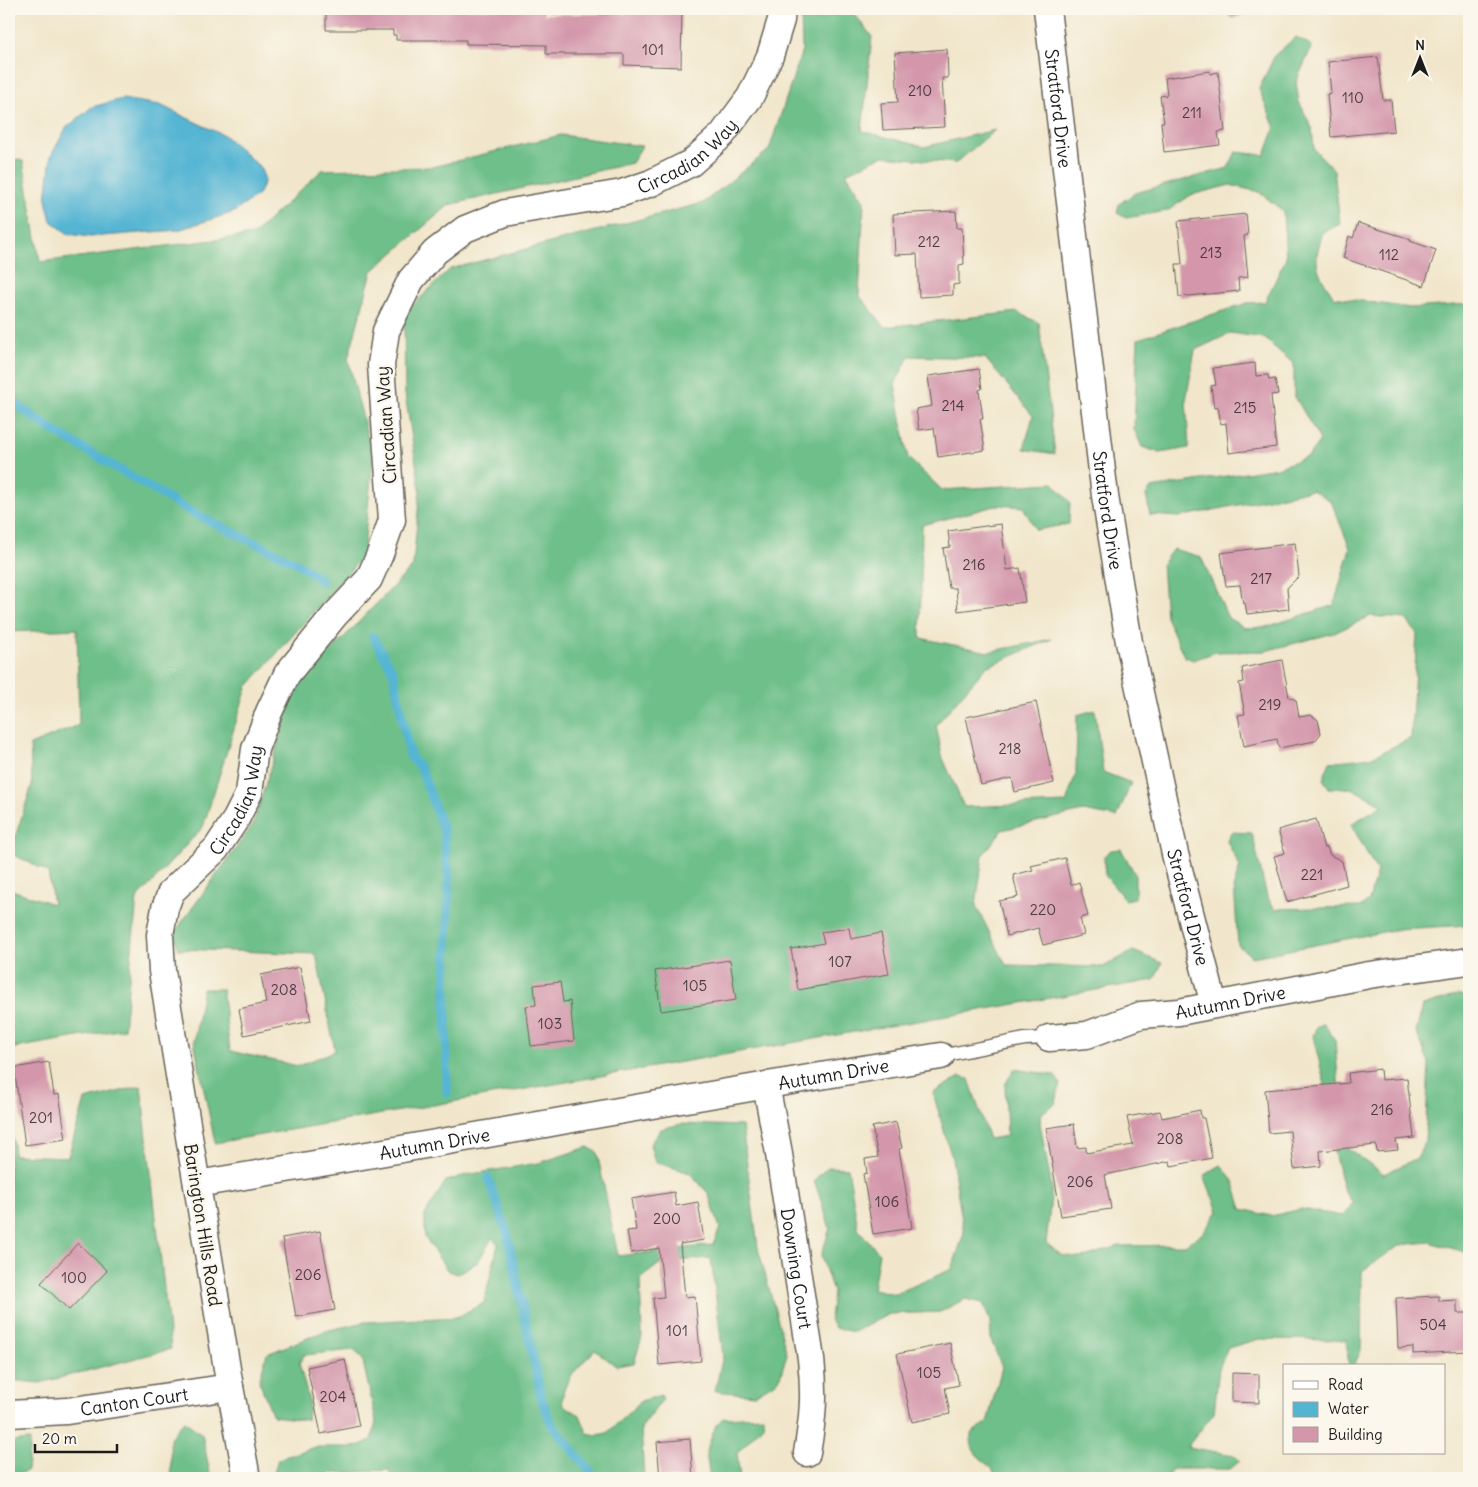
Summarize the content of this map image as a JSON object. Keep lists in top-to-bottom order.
{
  "streets": {
    "street": [
      "Stratford Drive",
      "Circadian Way",
      "Autumn Drive",
      "Barington Hills Road",
      "Downing Court",
      "Canton Court"
    ]
  },
  "crossings": [
    ["Stratford Drive", "Autumn Drive"],
    ["Circadian Way", "Barington Hills Road"],
    ["Autumn Drive", "Barington Hills Road"],
    ["Autumn Drive", "Downing Court"],
    ["Barington Hills Road", "Canton Court"]
  ],
  "house_numbers": [
    "101",
    "210",
    "110",
    "211",
    "212",
    "213",
    "112",
    "214",
    "215",
    "216",
    "217",
    "219",
    "218",
    "221",
    "220",
    "107",
    "105",
    "208",
    "103",
    "216",
    "201",
    "208",
    "206",
    "106",
    "200",
    "206",
    "100",
    "504",
    "101",
    "105",
    "204"
  ],
  "legend": ["Road", "Water", "Building"],
  "scale_bar": "20 m",
  "north": "top"
}
